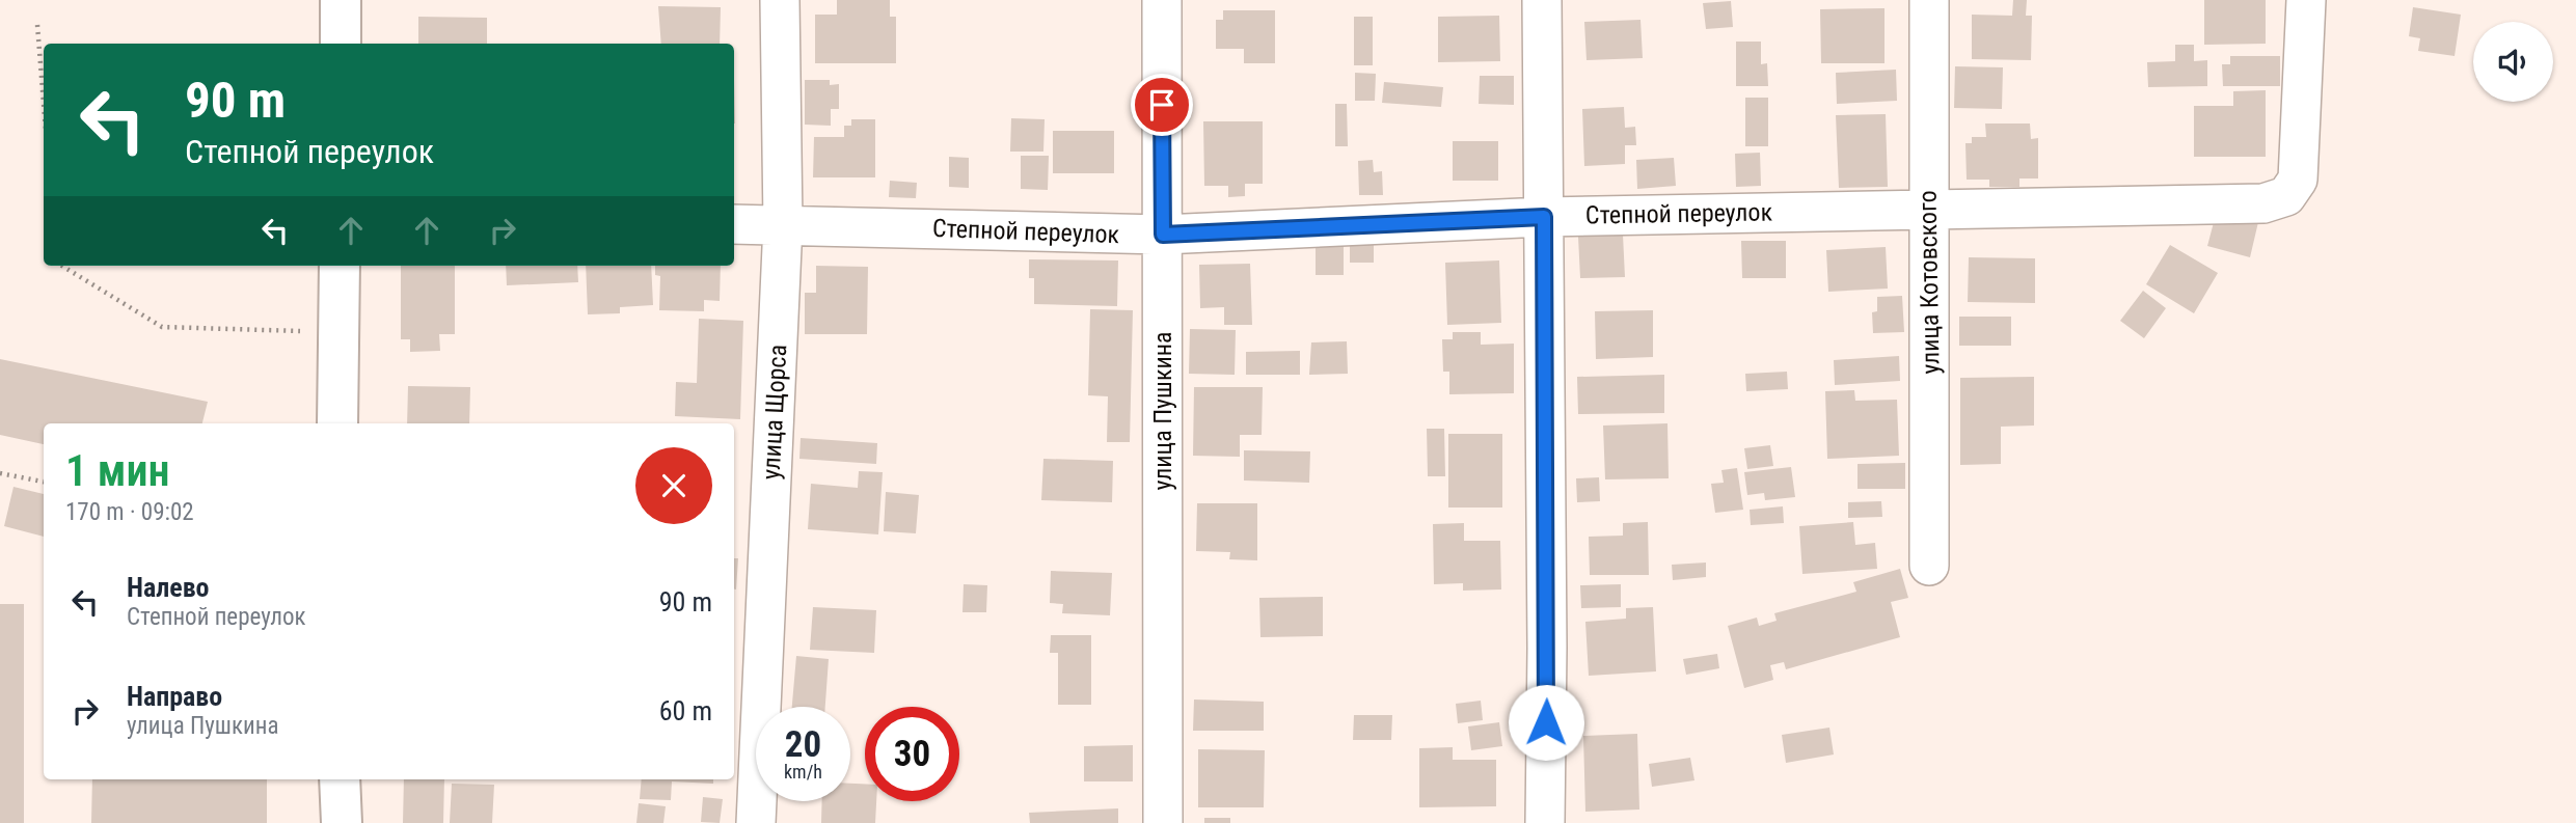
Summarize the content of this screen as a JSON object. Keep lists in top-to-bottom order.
{
  "streets": {
    "street": [
      "Степной переулок",
      "улица Котовского",
      "улица Пушкина",
      "улица Щорса"
    ]
  },
  "crossings": [
    ["Степной переулок", "улица Котовского"],
    ["Степной переулок", "улица Пушкина"],
    ["Степной переулок", "улица Щорса"]
  ],
  "page": {
    "turn": ["90 m", "Степной переулок"],
    "heading": ["1 мин", "170 m · 09:02"],
    "list": [
      {
        "name": "Налево",
        "note": "Степной переулок",
        "value": "90 m"
      },
      {
        "name": "Направо",
        "note": "улица Пушкина",
        "value": "60 m"
      }
    ],
    "speed": "20 km/h",
    "limit": "30"
  }
}
